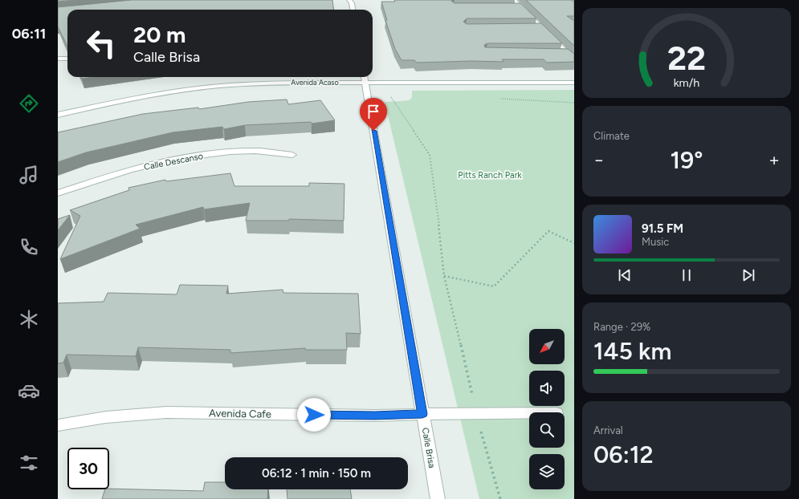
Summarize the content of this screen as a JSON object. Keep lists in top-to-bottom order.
{
  "streets": {
    "street": [
      "Avenida Acaso",
      "Calle Descanso",
      "Avenida Cafe",
      "Calle Brisa"
    ]
  },
  "crossings": [
    ["Avenida Acaso", "Calle Brisa"],
    ["Avenida Cafe", "Calle Brisa"]
  ],
  "parks": ["Pitts Ranch Park"],
  "north": "bottom left",
  "page": {
    "tabs": "06:11",
    "turn": ["20 m", "Calle Brisa"],
    "tile": [
      "Climate",
      ["Range · 29%", "145 km"],
      ["Arrival", "06:12"]
    ],
    "heat": ["−", "19°", "+"],
    "song": ["91.5 FM", "Music"],
    "limit": "30",
    "trip": "06:12 · 1 min · 150 m",
    "gauge": ["22", "km/h"]
  }
}
